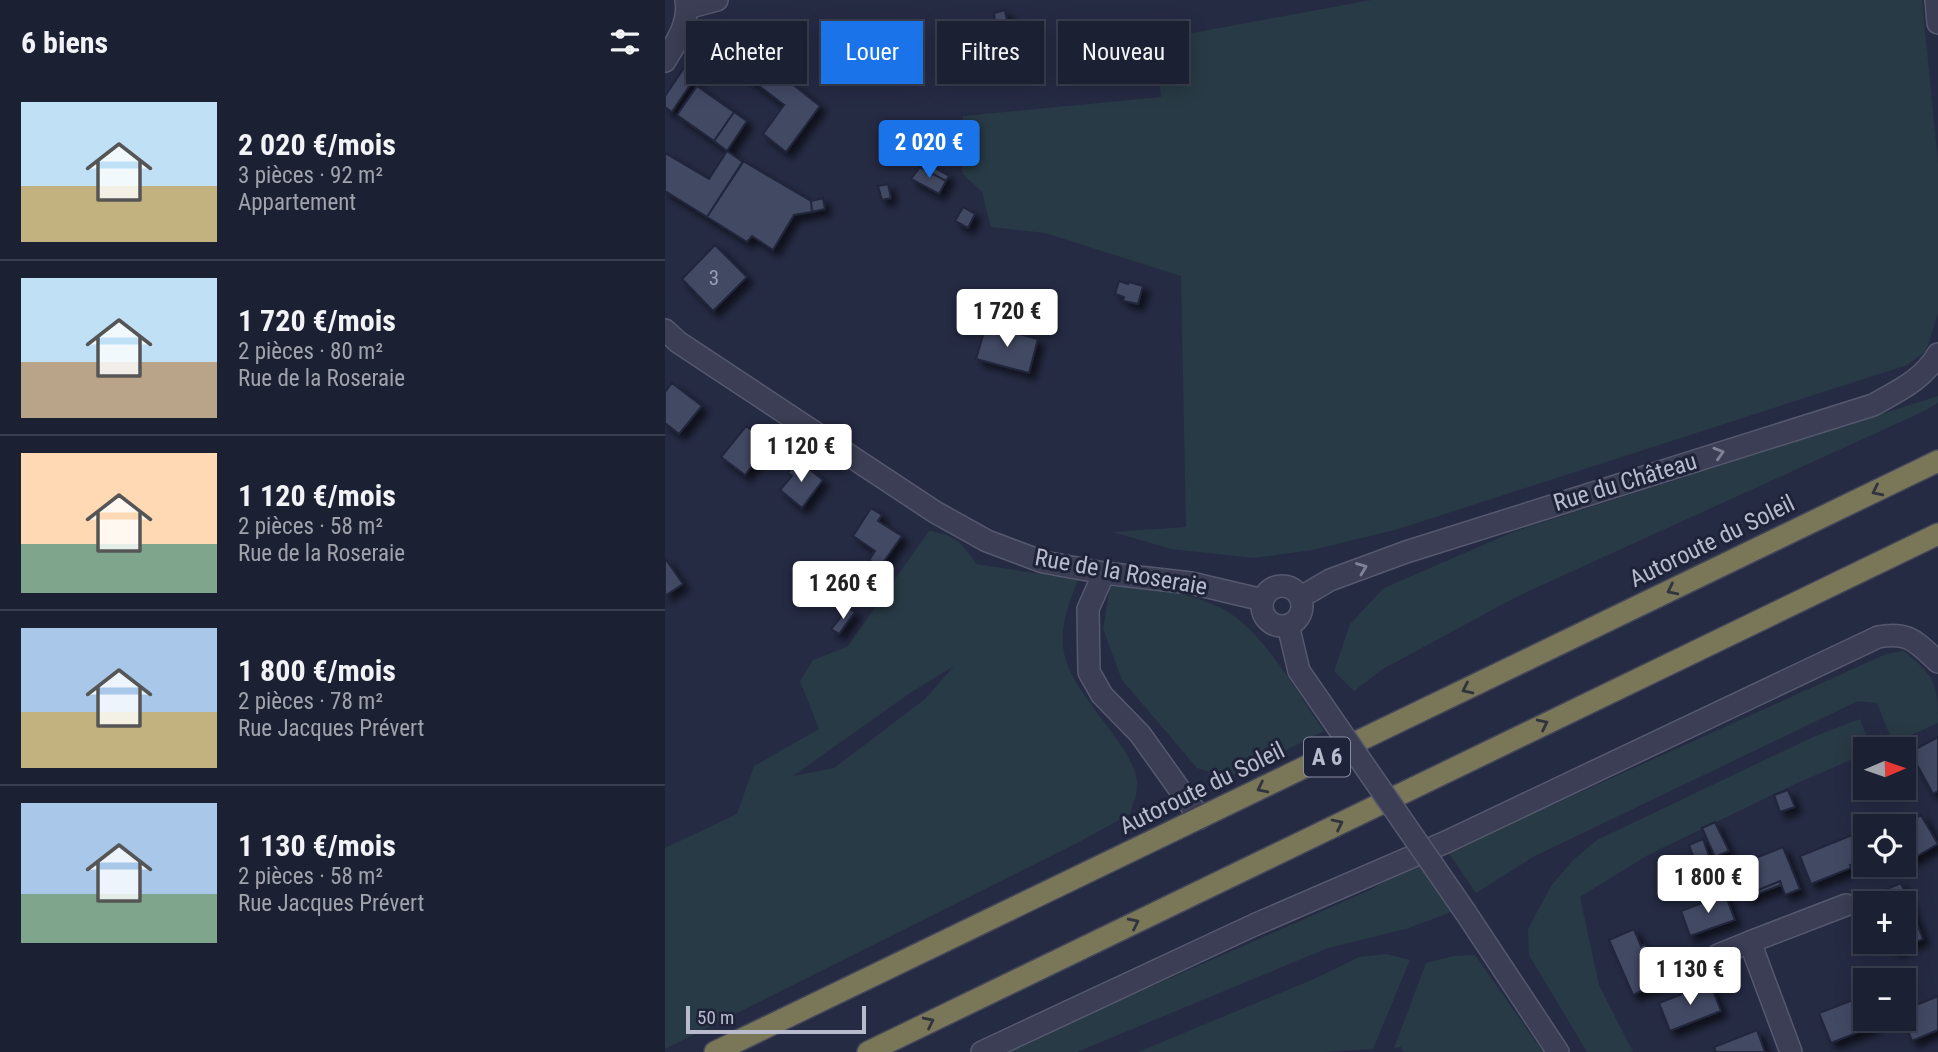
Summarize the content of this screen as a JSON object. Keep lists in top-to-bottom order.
{
  "streets": {
    "highway": ["Autoroute du Soleil", "A 6"],
    "street": ["Rue du Château", "Rue de la Roseraie"]
  },
  "crossings": [
    ["Rue du Château", "Rue de la Roseraie"]
  ],
  "one_way": ["Rue du Château"],
  "house_numbers": ["3"],
  "scale_bar": "50 m",
  "north": "right",
  "page": {
    "heading": "6 biens",
    "chip": [
      "Acheter",
      "Louer",
      "Filtres",
      "Nouveau"
    ],
    "list": [
      {
        "name": "2 020 €/mois",
        "note": "3 pièces · 92 m² · Appartement"
      },
      {
        "name": "1 720 €/mois",
        "note": "2 pièces · 80 m² · Rue de la Roseraie"
      },
      {
        "name": "1 120 €/mois",
        "note": "2 pièces · 58 m² · Rue de la Roseraie"
      },
      {
        "name": "1 800 €/mois",
        "note": "2 pièces · 78 m² · Rue Jacques Prévert"
      },
      {
        "name": "1 130 €/mois",
        "note": "2 pièces · 58 m² · Rue Jacques Prévert"
      }
    ],
    "price": [
      "2 020 €",
      "1 720 €",
      "1 120 €",
      "1 260 €",
      "1 800 €",
      "1 130 €"
    ],
    "map_buttons": ["+", "−"],
    "scale": "50 m"
  }
}
